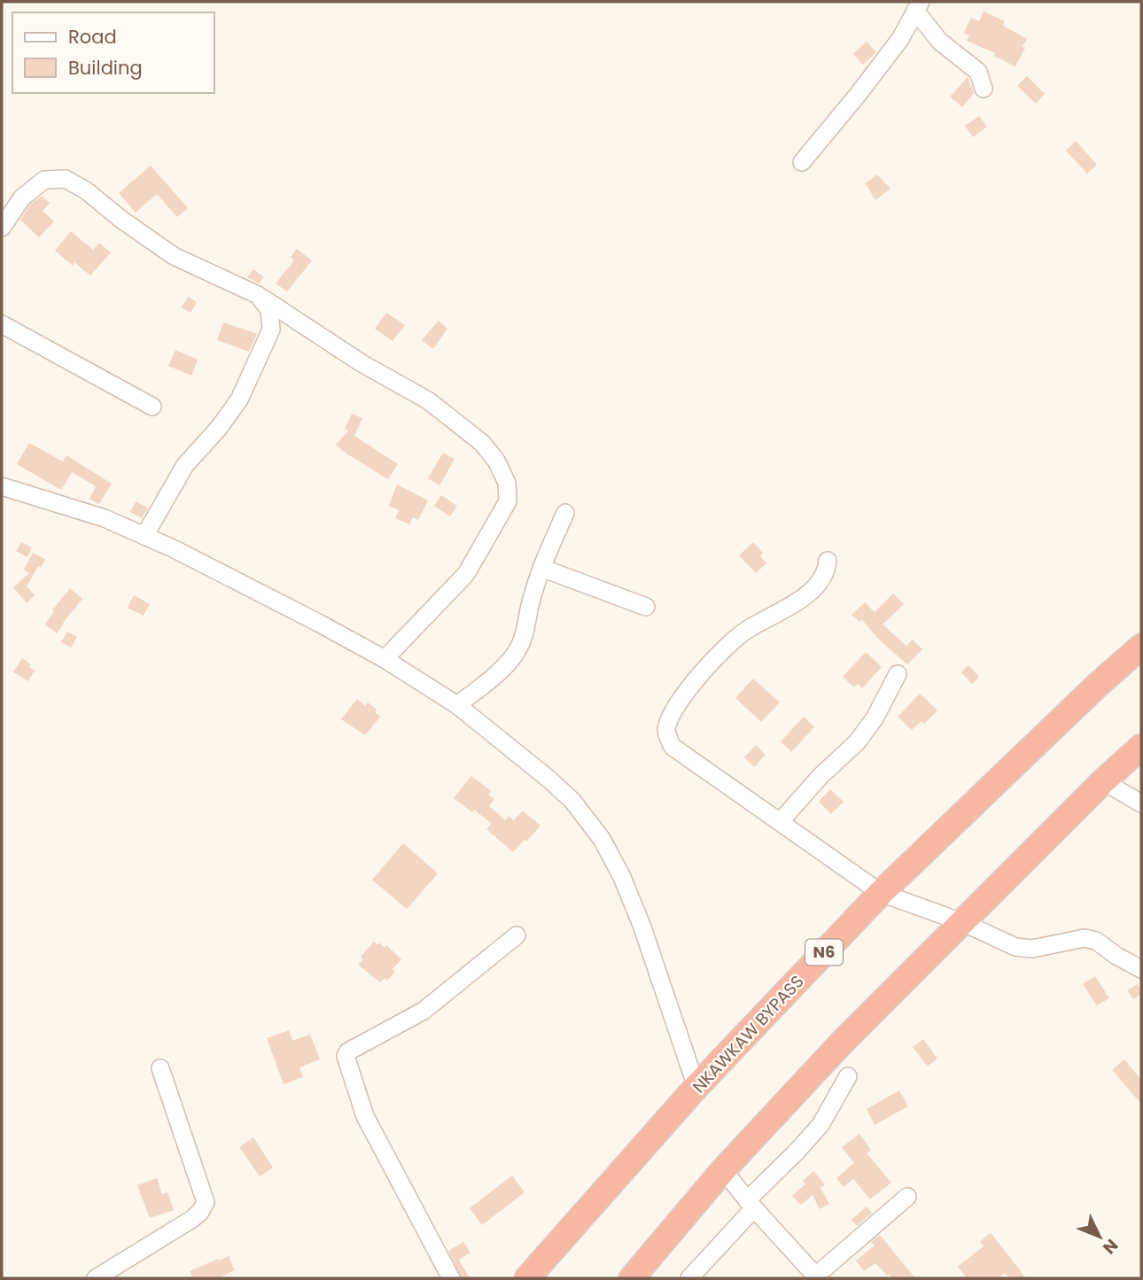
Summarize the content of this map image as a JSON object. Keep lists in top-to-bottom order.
{
  "streets": {
    "highway": ["N6", "NKAWKAW BYPASS"]
  },
  "legend": ["Road", "Building"],
  "north": "bottom right"
}
